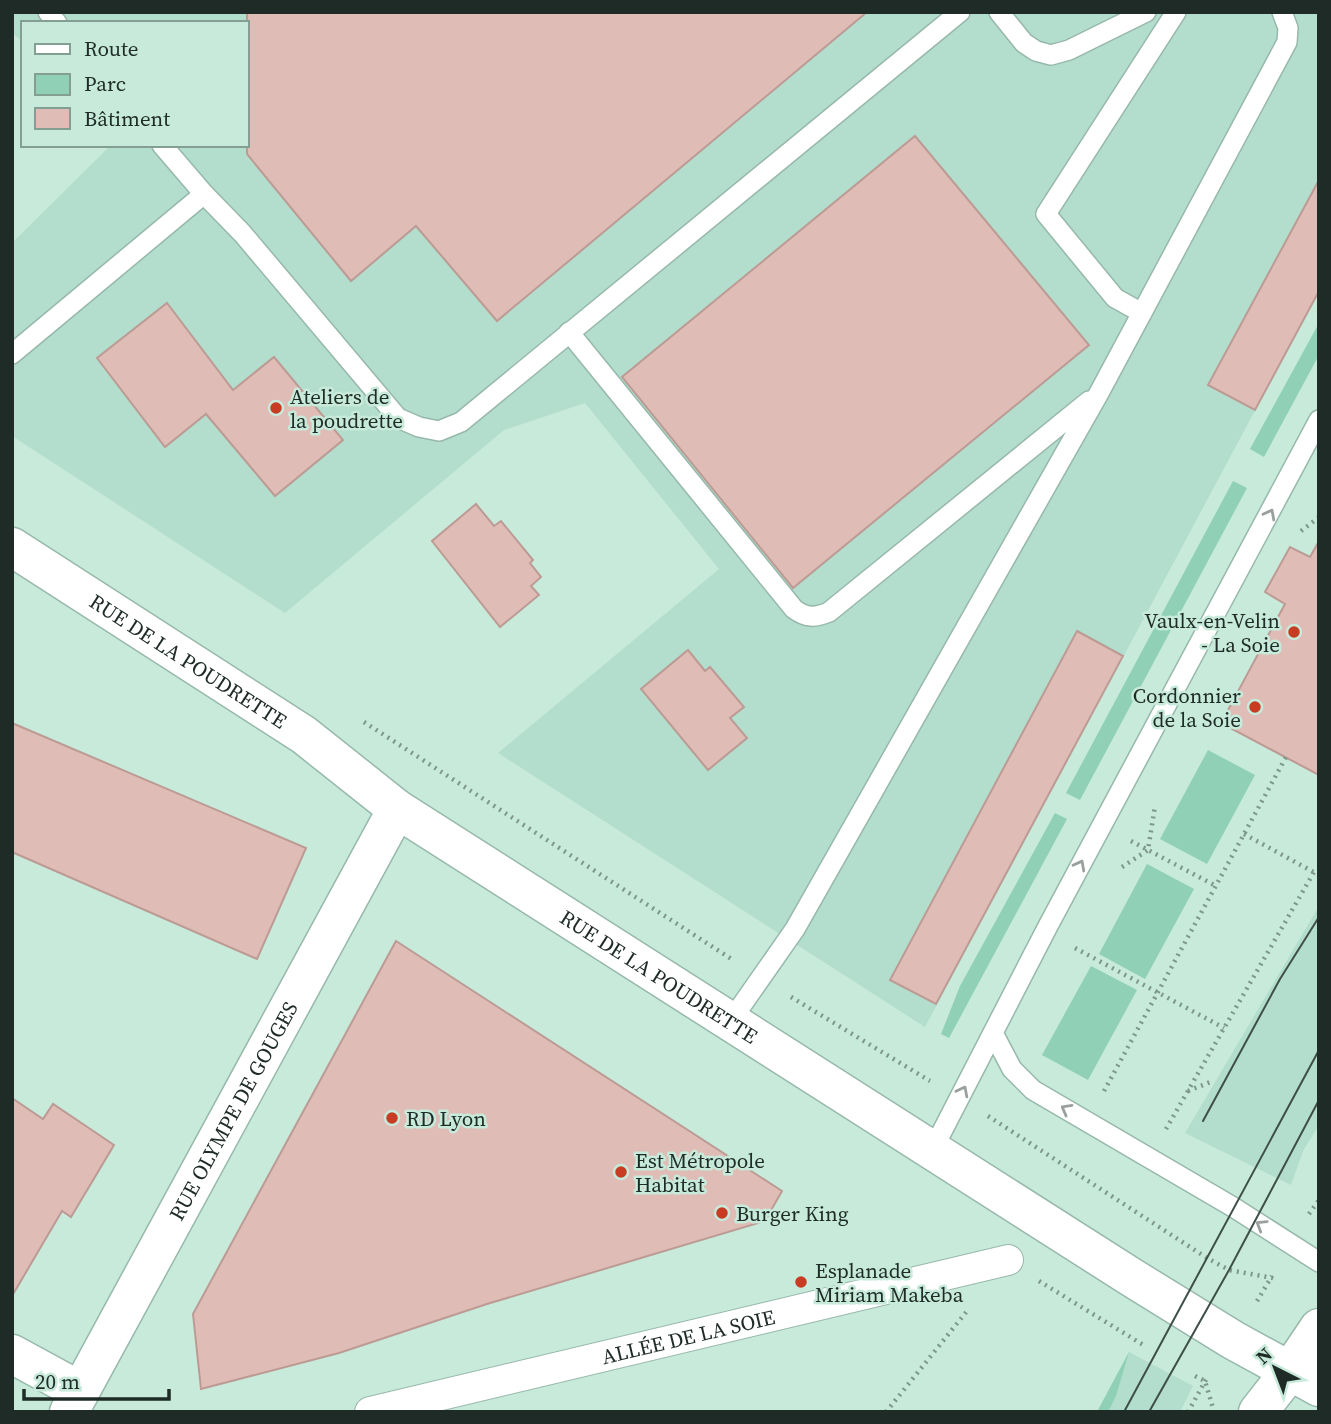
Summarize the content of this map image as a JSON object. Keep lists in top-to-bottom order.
{
  "streets": {
    "street": ["RUE DE LA POUDRETTE", "RUE OLYMPE DE GOUGES", "ALLÉE DE LA SOIE"]
  },
  "crossings": [
    ["RUE DE LA POUDRETTE", "RUE OLYMPE DE GOUGES"]
  ],
  "places": [
    "Ateliers de la poudrette",
    "Vaulx-en-Velin - La Soie",
    "Cordonnier de la Soie",
    "RD Lyon",
    "Est Métropole Habitat",
    "Burger King",
    "Esplanade Miriam Makeba"
  ],
  "legend": ["Route", "Parc", "Bâtiment"],
  "scale_bar": "20 m",
  "north": "top left"
}
